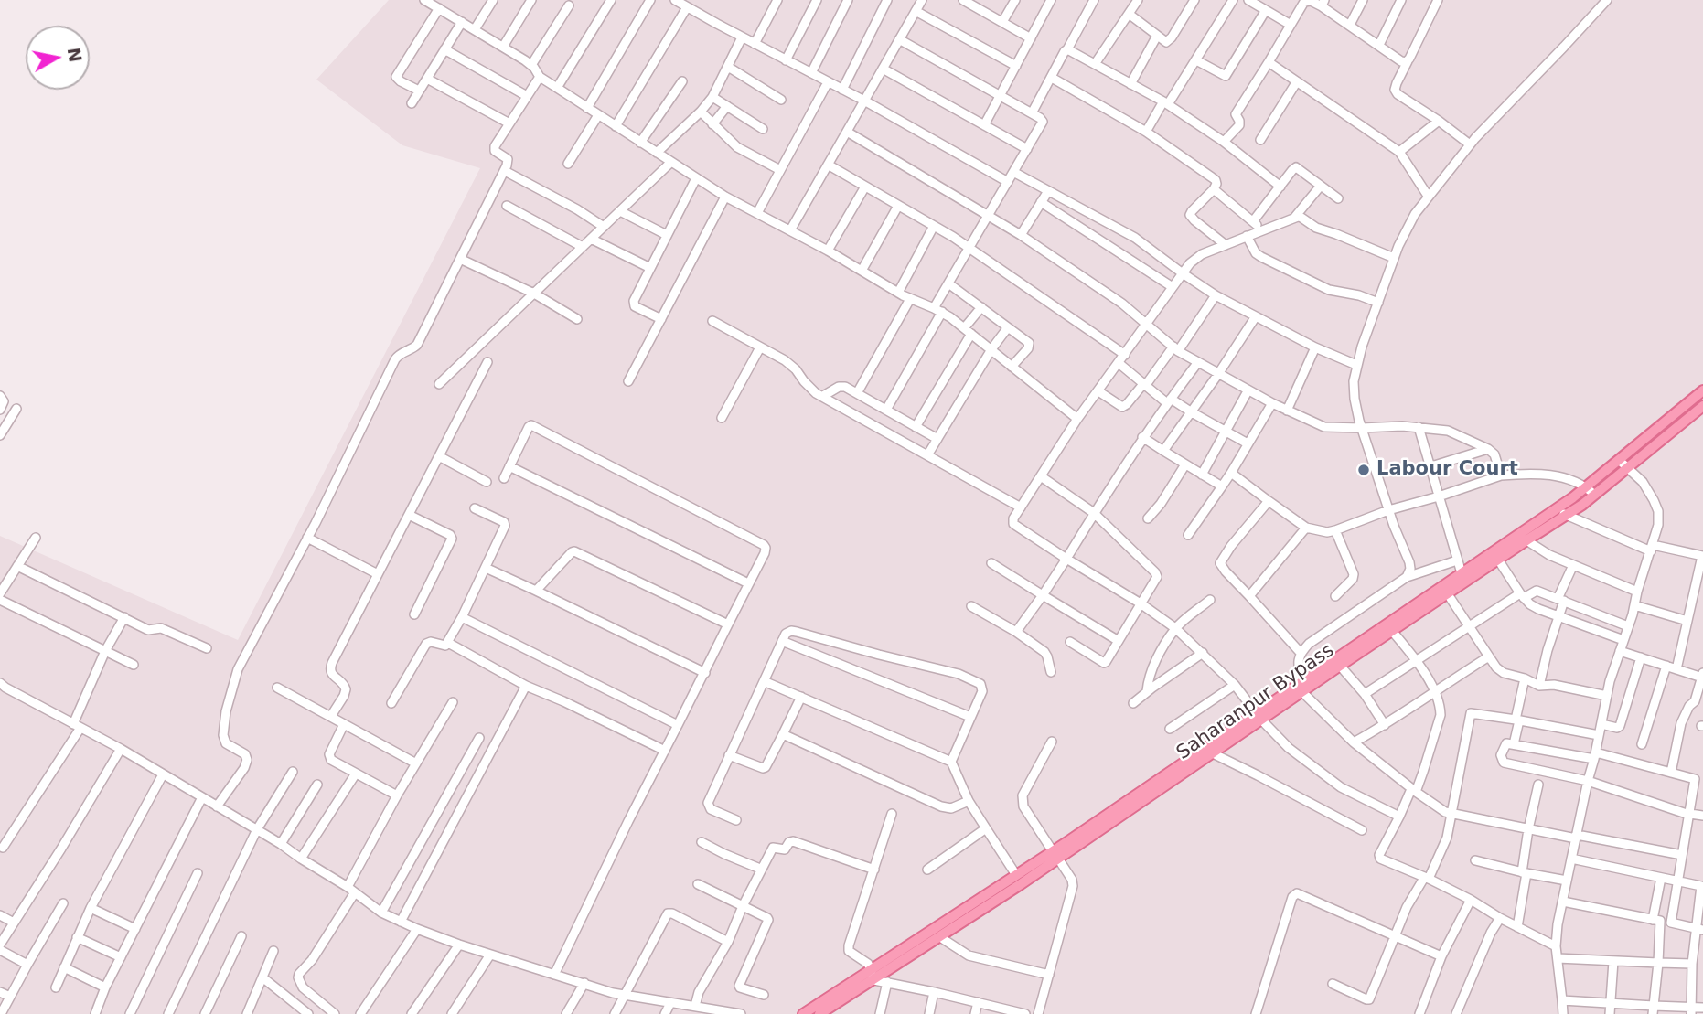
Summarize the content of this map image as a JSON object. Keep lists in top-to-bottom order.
{
  "streets": {
    "main road": ["Saharanpur Bypass"]
  },
  "places": ["Labour Court"],
  "north": "right"
}
